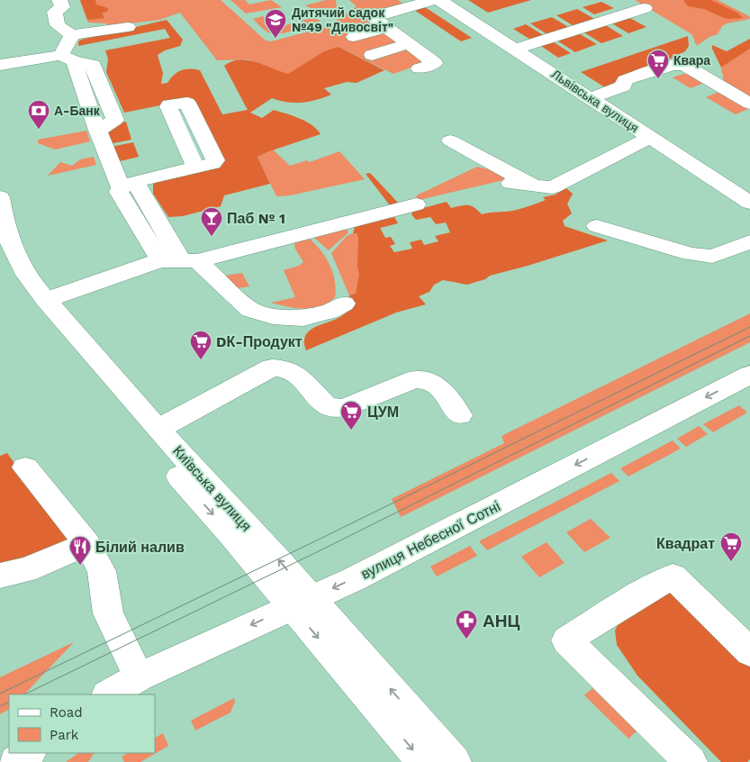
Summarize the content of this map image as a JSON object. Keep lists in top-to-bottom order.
{
  "streets": {
    "main road": ["Львівська вулиця", "Київська вулиця", "вулиця Небесної Сотні"]
  },
  "crossings": [
    ["Київська вулиця", "вулиця Небесної Сотні"]
  ],
  "one_way": ["вулиця Небесної Сотні"],
  "places": {
    "school or university": ["Дитячий садок №49 \"Дивосвіт\""],
    "supermarket": [
      "Квара",
      "DК-Продукт",
      "ЦУМ",
      "Квадрат"
    ],
    "bank": ["А-Банк"],
    "bar": ["Паб № 1"],
    "restaurant": ["Білий налив"],
    "pharmacy": ["АНЦ"]
  },
  "legend": ["Road", "Park"]
}
